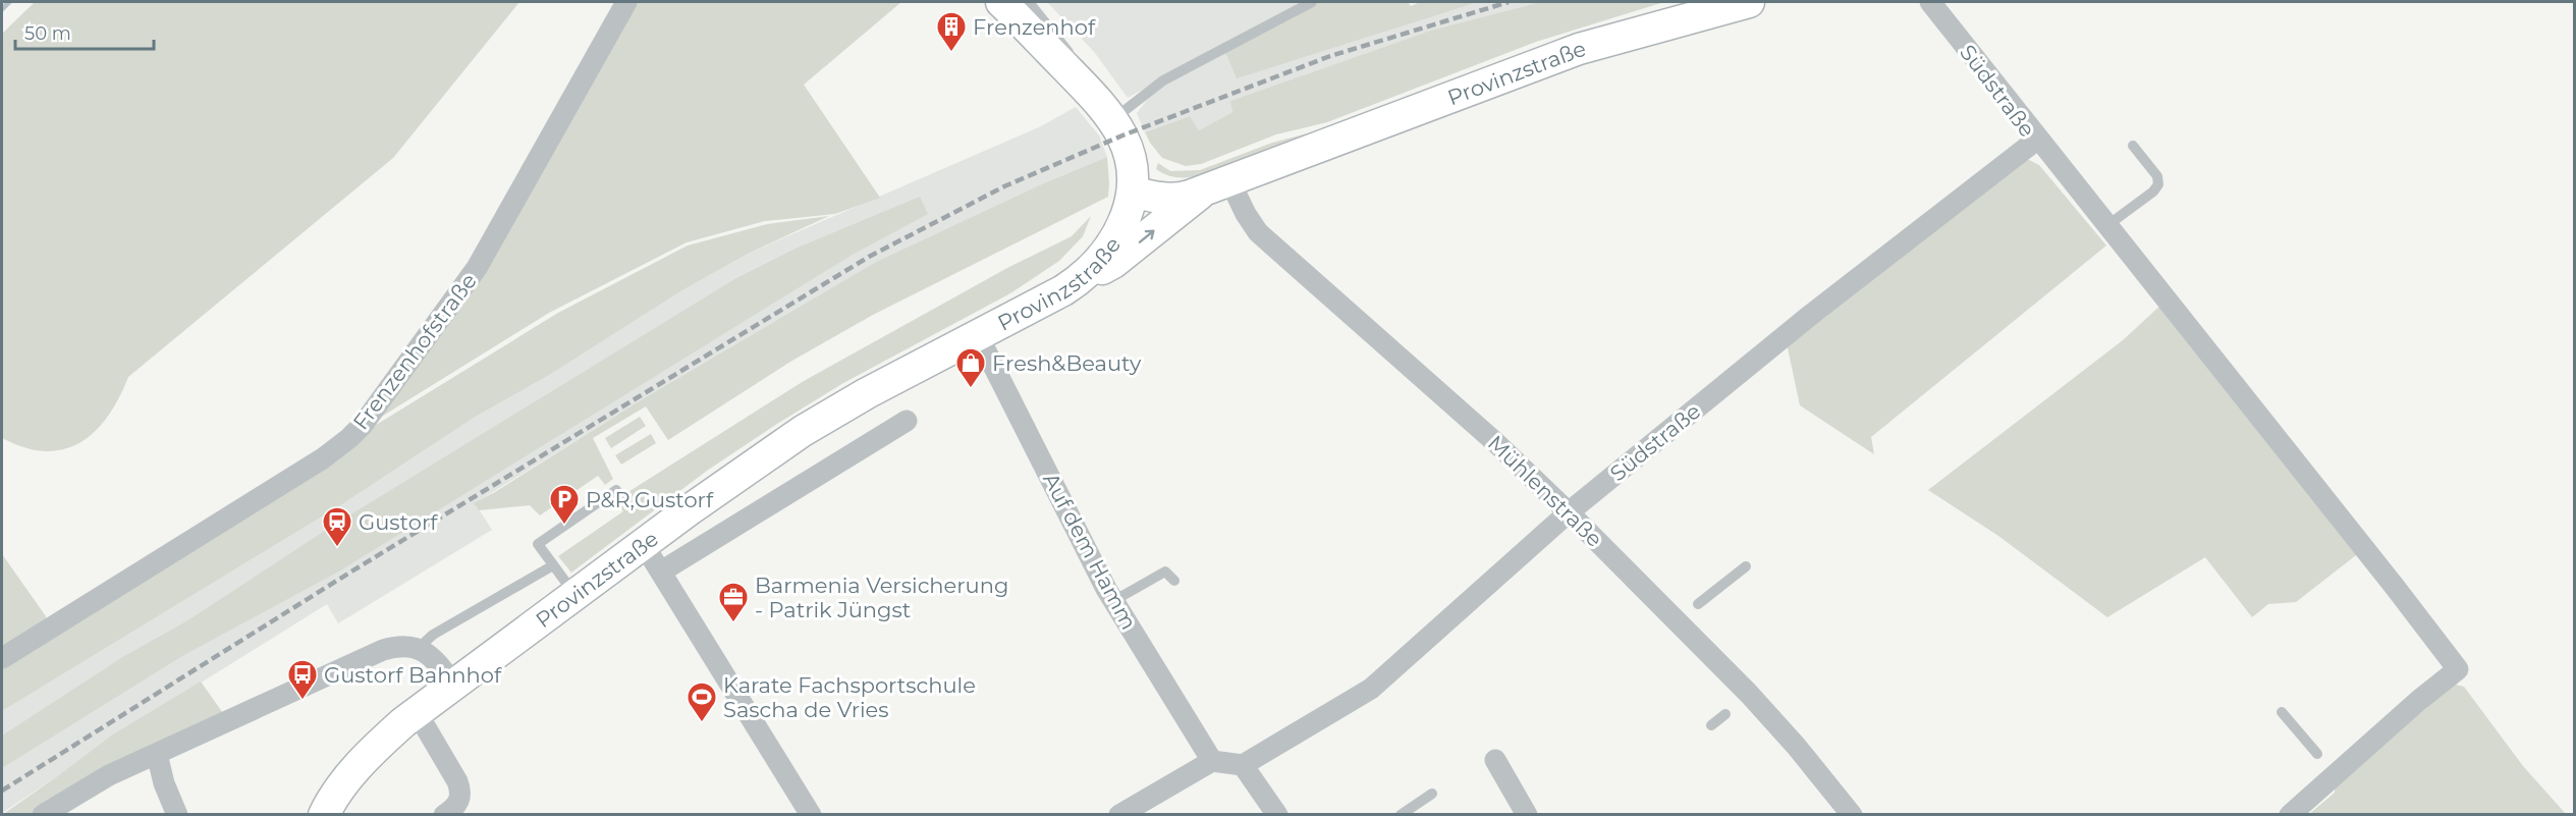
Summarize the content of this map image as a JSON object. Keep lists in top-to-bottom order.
{
  "streets": {
    "street": [
      "Provinzstraße",
      "Südstraße",
      "Frenzenhofstraße",
      "Mühlenstraße",
      "Auf dem Hamm"
    ]
  },
  "crossings": [
    ["Provinzstraße", "Mühlenstraße"],
    ["Provinzstraße", "Auf dem Hamm"],
    ["Südstraße", "Mühlenstraße"]
  ],
  "places": {
    "building": ["Frenzenhof"],
    "shop": ["Fresh&Beauty"],
    "parking": ["P&R,Gustorf"],
    "station": ["Gustorf"],
    "office": ["Barmenia Versicherung - Patrik Jüngst"],
    "bus stop": ["Gustorf Bahnhof"],
    "sports": ["Karate Fachsportschule Sascha de Vries"]
  },
  "scale_bar": "50 m"
}
